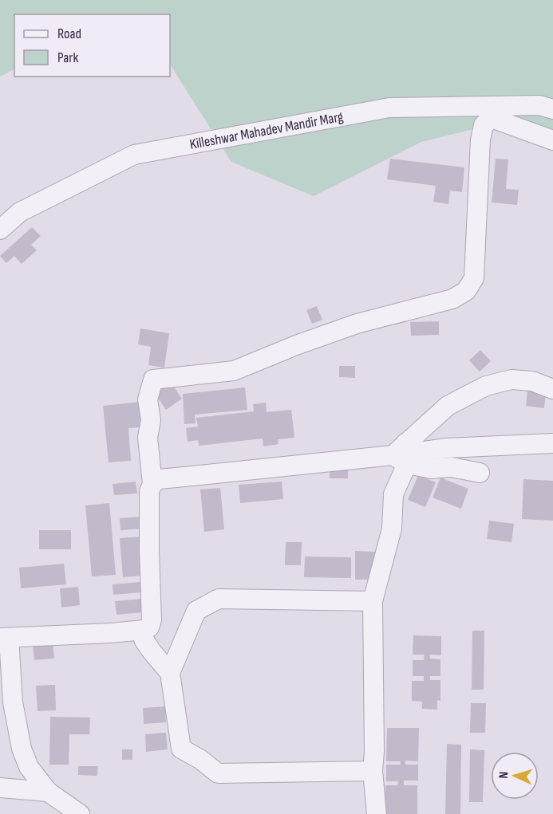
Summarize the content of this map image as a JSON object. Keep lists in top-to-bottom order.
{
  "streets": {
    "street": ["Killeshwar Mahadev Mandir Marg"]
  },
  "legend": ["Road", "Park"],
  "north": "left"
}
